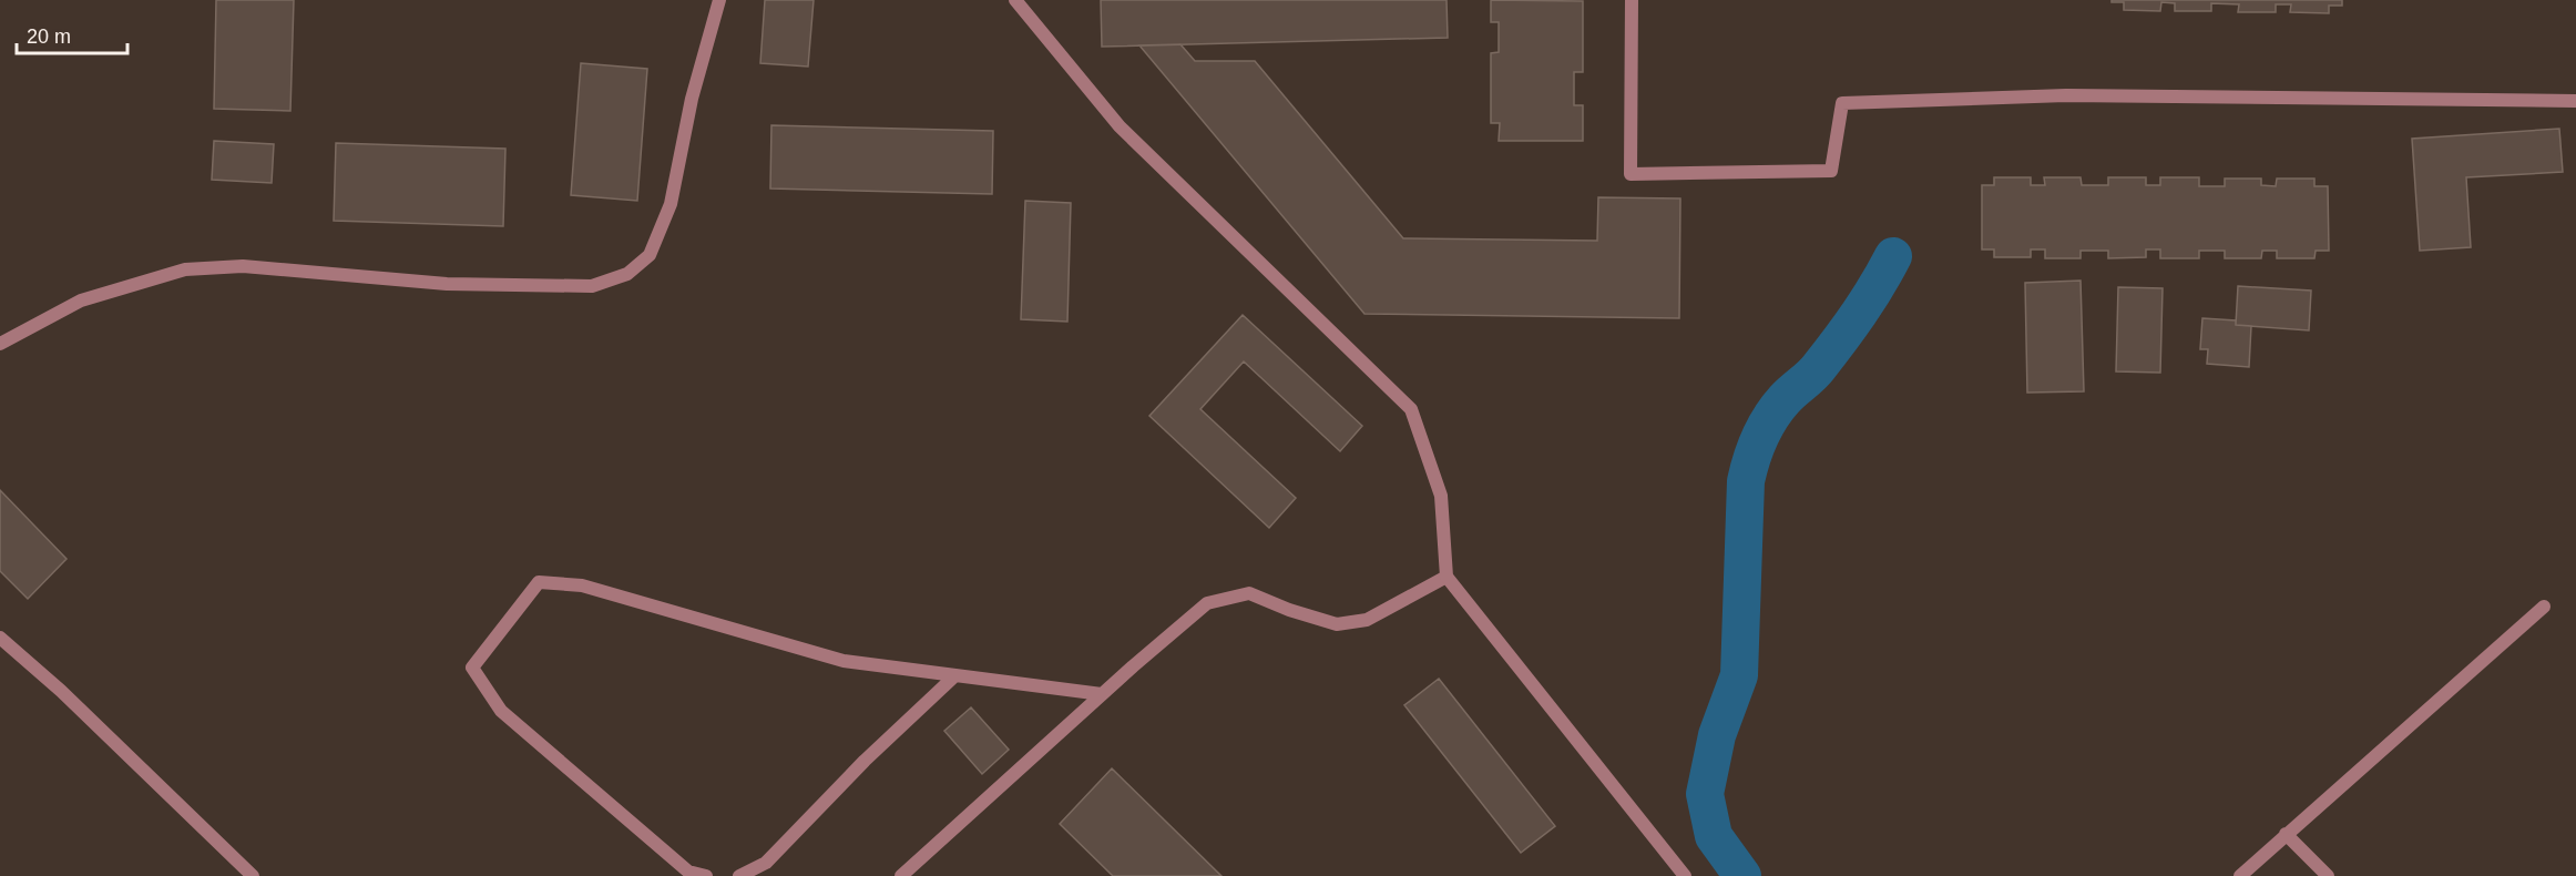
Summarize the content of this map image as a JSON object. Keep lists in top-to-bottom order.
{
  "scale_bar": "20 m"
}
